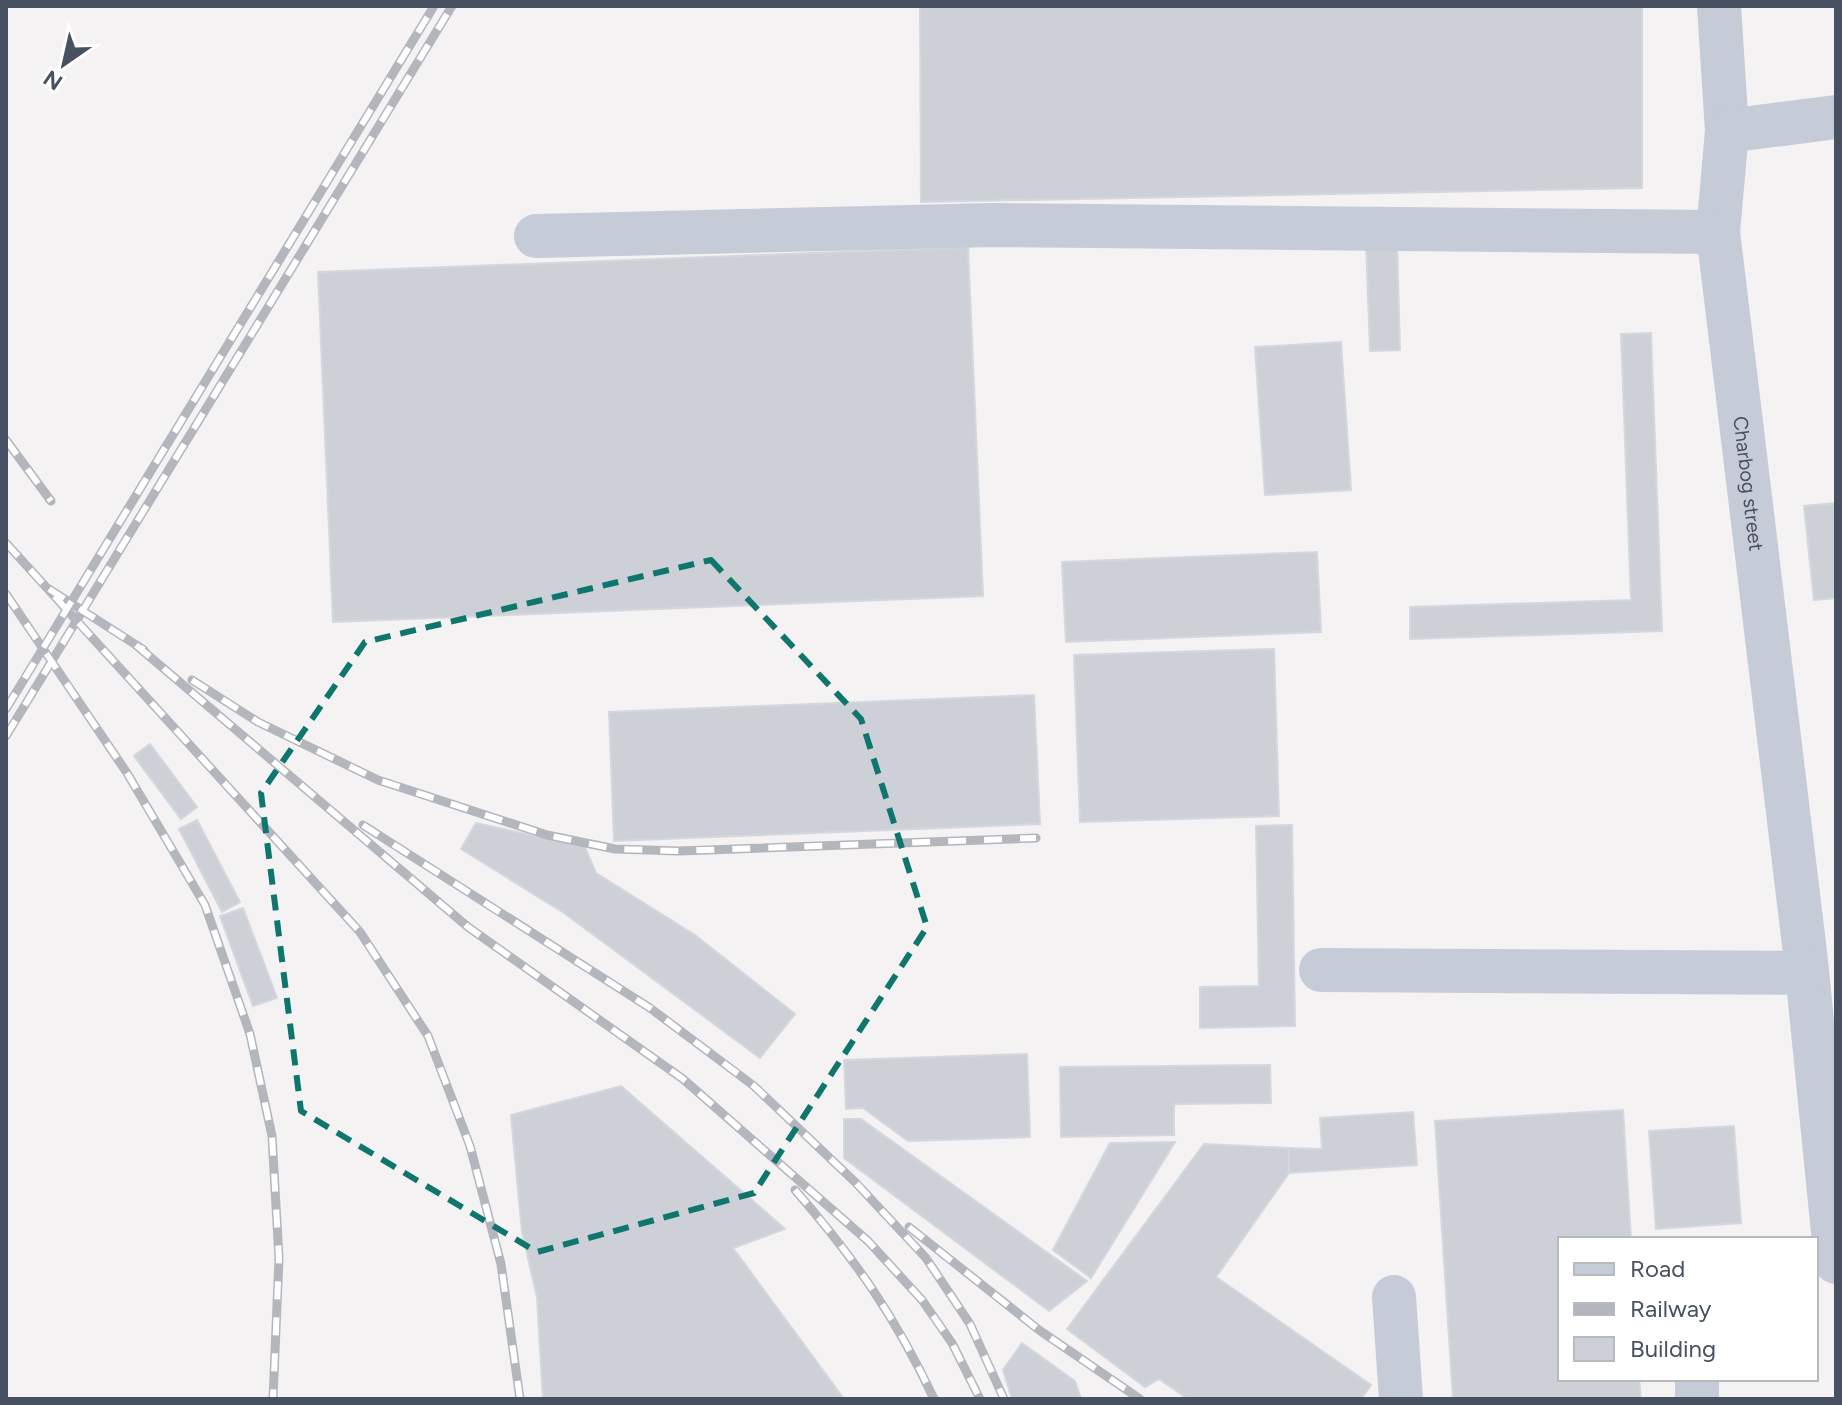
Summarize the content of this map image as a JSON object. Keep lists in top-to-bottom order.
{
  "streets": {
    "street": ["Charbog street"]
  },
  "legend": ["Road", "Railway", "Building"],
  "north": "bottom left"
}
